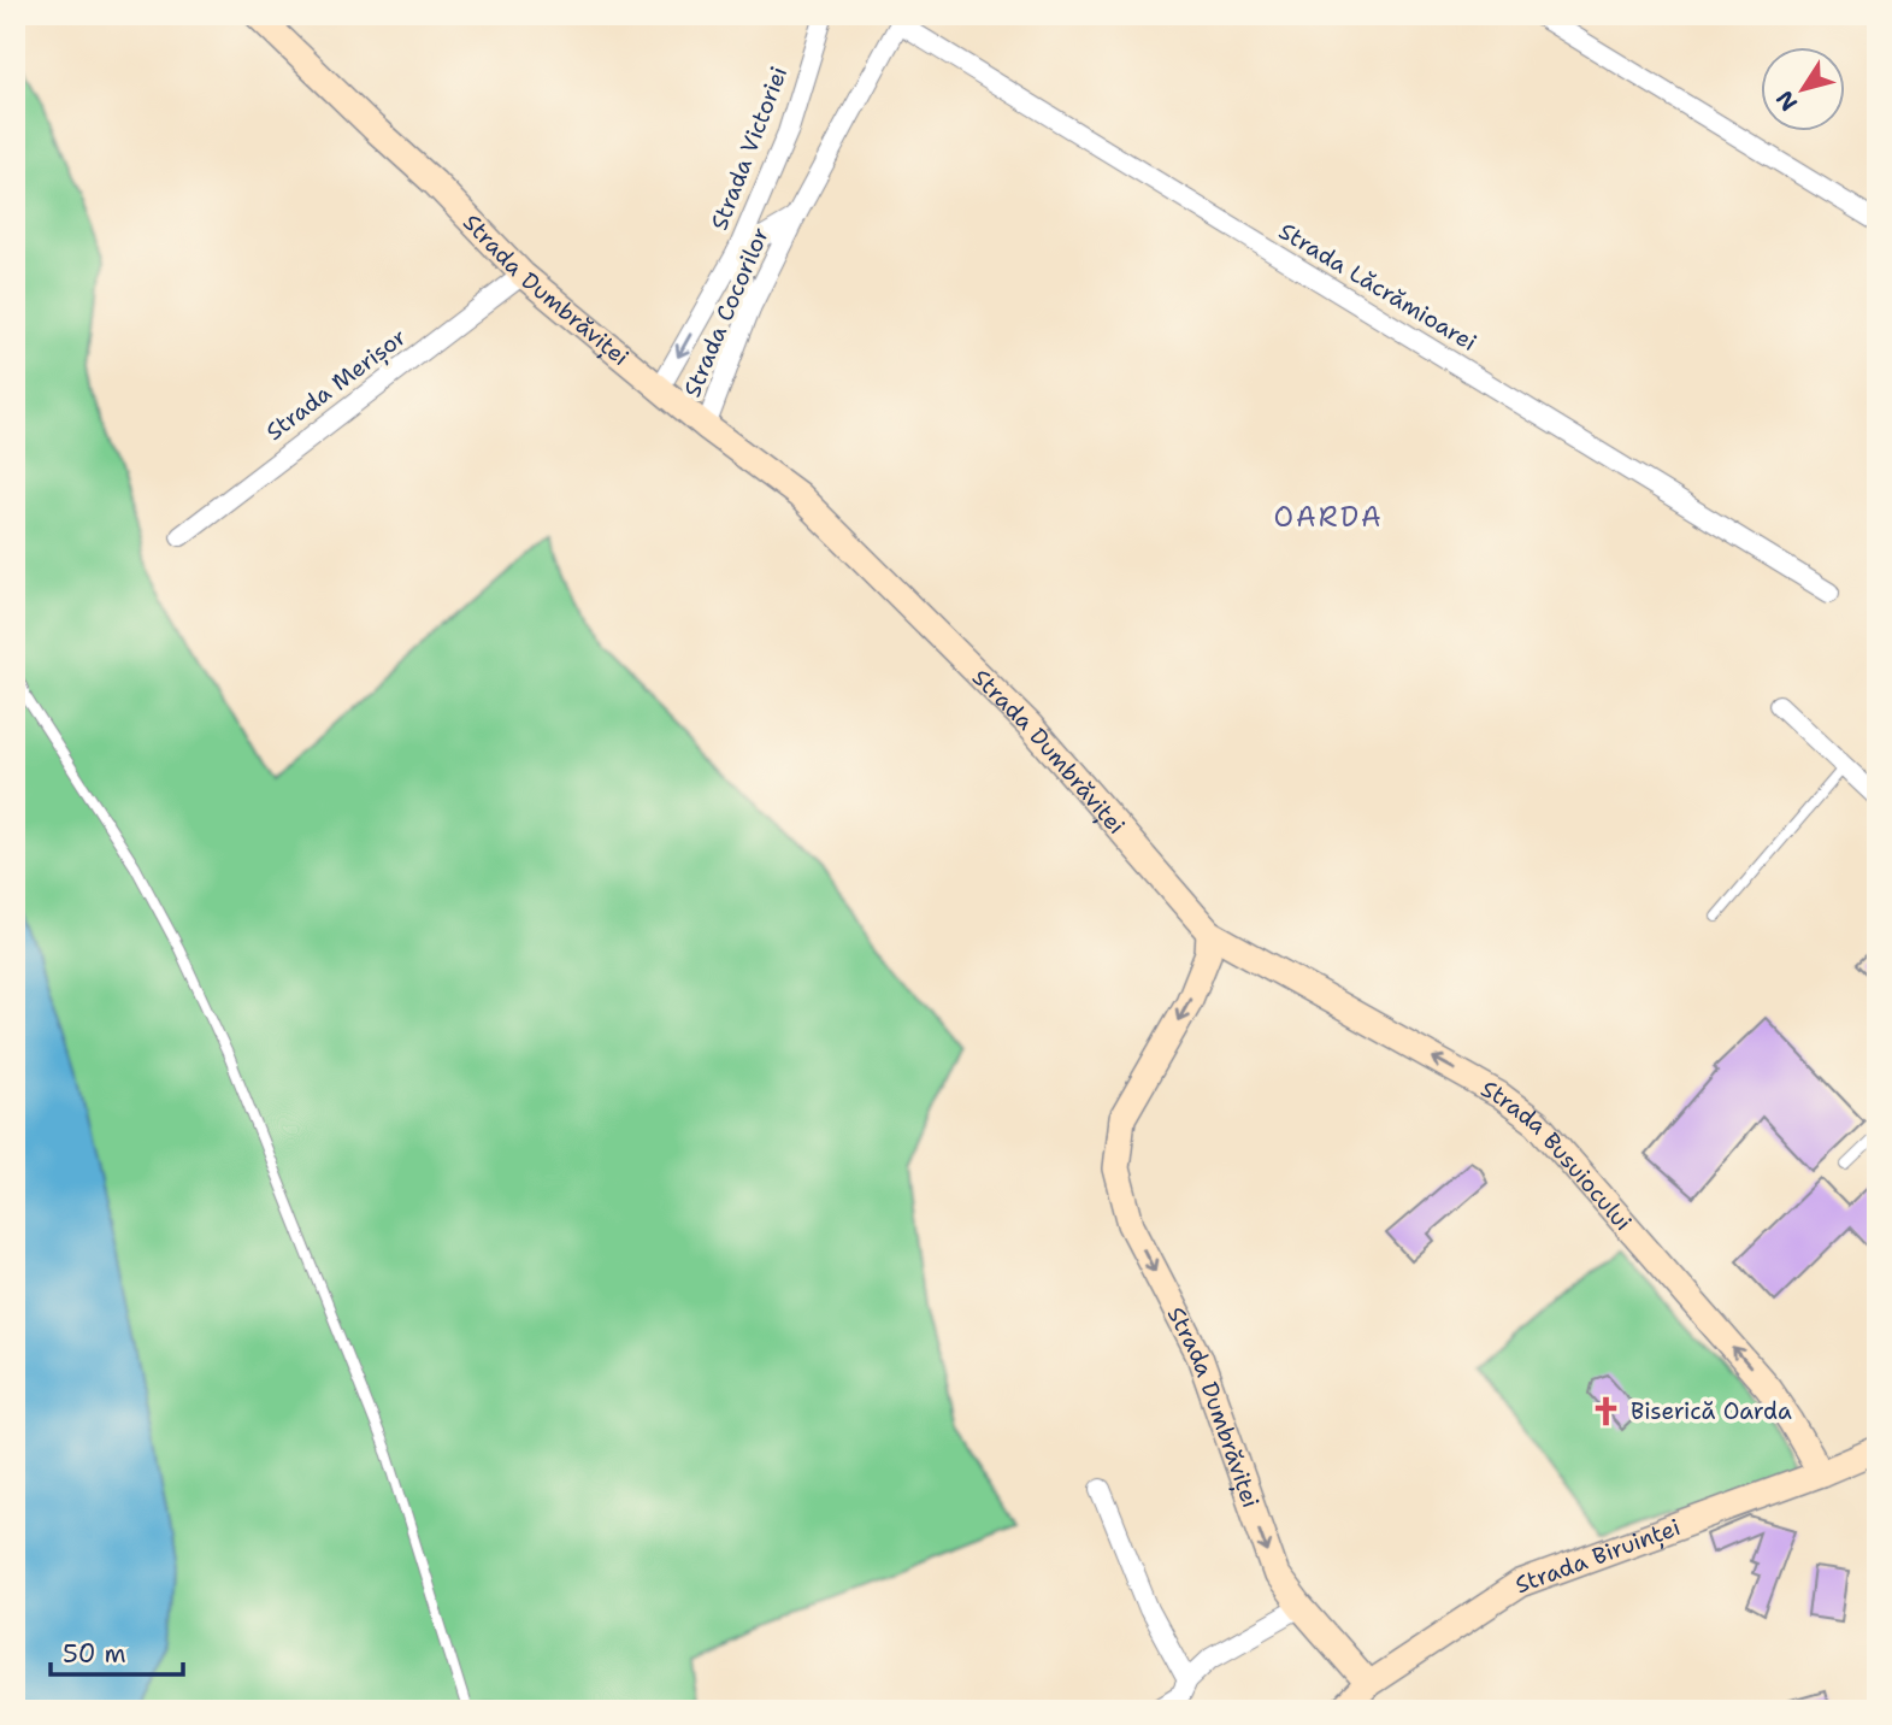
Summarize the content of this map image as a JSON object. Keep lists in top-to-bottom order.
{
  "streets": {
    "main road": ["Strada Dumbrăviței", "Strada Busuiocului", "Strada Biruinței"],
    "street": [
      "Strada Victoriei",
      "Strada Lăcrămioarei",
      "Strada Cocorilor",
      "Strada Merișor"
    ]
  },
  "crossings": [
    ["Strada Victoriei", "Strada Cocorilor"],
    ["Strada Lăcrămioarei", "Strada Cocorilor"],
    ["Strada Dumbrăviței", "Strada Cocorilor"],
    ["Strada Dumbrăviței", "Strada Merișor"],
    ["Strada Dumbrăviței", "Strada Busuiocului"],
    ["Strada Dumbrăviței", "Strada Biruinței"],
    ["Strada Busuiocului", "Strada Biruinței"]
  ],
  "one_way": ["Strada Busuiocului"],
  "districts": ["OARDA"],
  "places": {
    "church": ["Biserică Oarda"]
  },
  "scale_bar": "50 m",
  "north": "bottom left"
}
